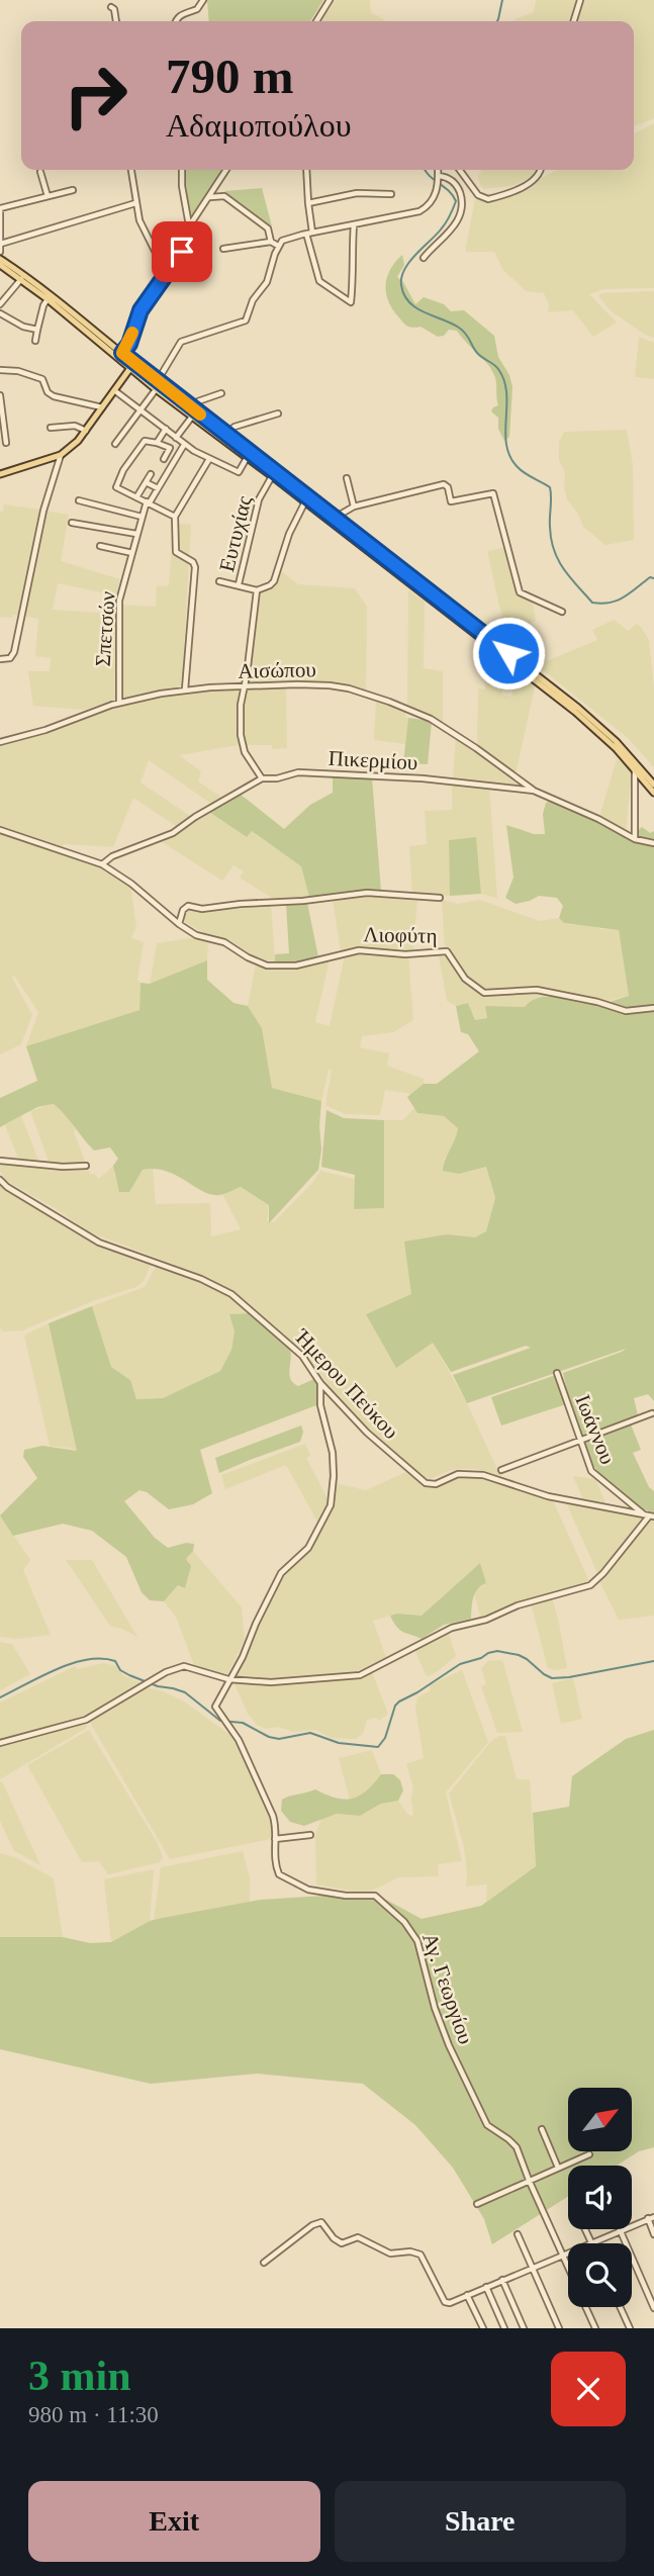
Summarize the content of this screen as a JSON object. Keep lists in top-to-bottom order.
{
  "streets": {
    "street": [
      "Ευτυχίας",
      "Σπετσών",
      "Αισώπου",
      "Πικερμίου",
      "Λιοφύτη",
      "Ήμερου Πεύκου",
      "Ιωάννου",
      "Αγ. Γεωργίου"
    ]
  },
  "crossings": [
    ["Σπετσών", "Αισώπου"],
    ["Αισώπου", "Πικερμίου"],
    ["Ήμερου Πεύκου", "Ιωάννου"]
  ],
  "north": "top right",
  "page": {
    "turn": ["790 m", "Αδαμοπούλου"],
    "heading": ["3 min", "980 m · 11:30"],
    "buttons": ["Exit", "Share"]
  }
}
